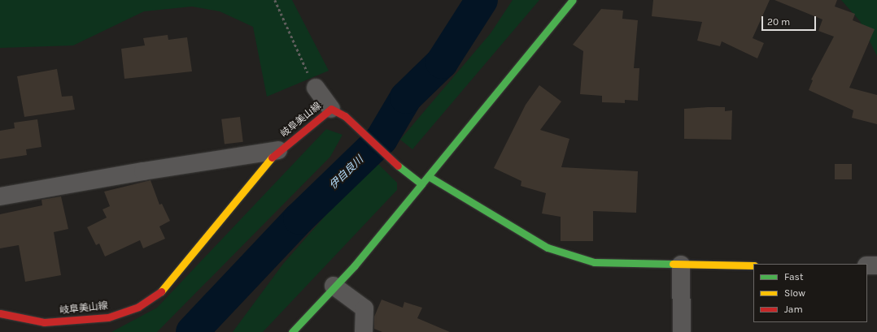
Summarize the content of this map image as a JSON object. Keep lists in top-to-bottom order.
{
  "streets": {
    "main road": ["岐阜美山線"]
  },
  "water": ["伊自良川"],
  "legend": ["Fast", "Slow", "Jam"],
  "scale_bar": "20 m"
}
